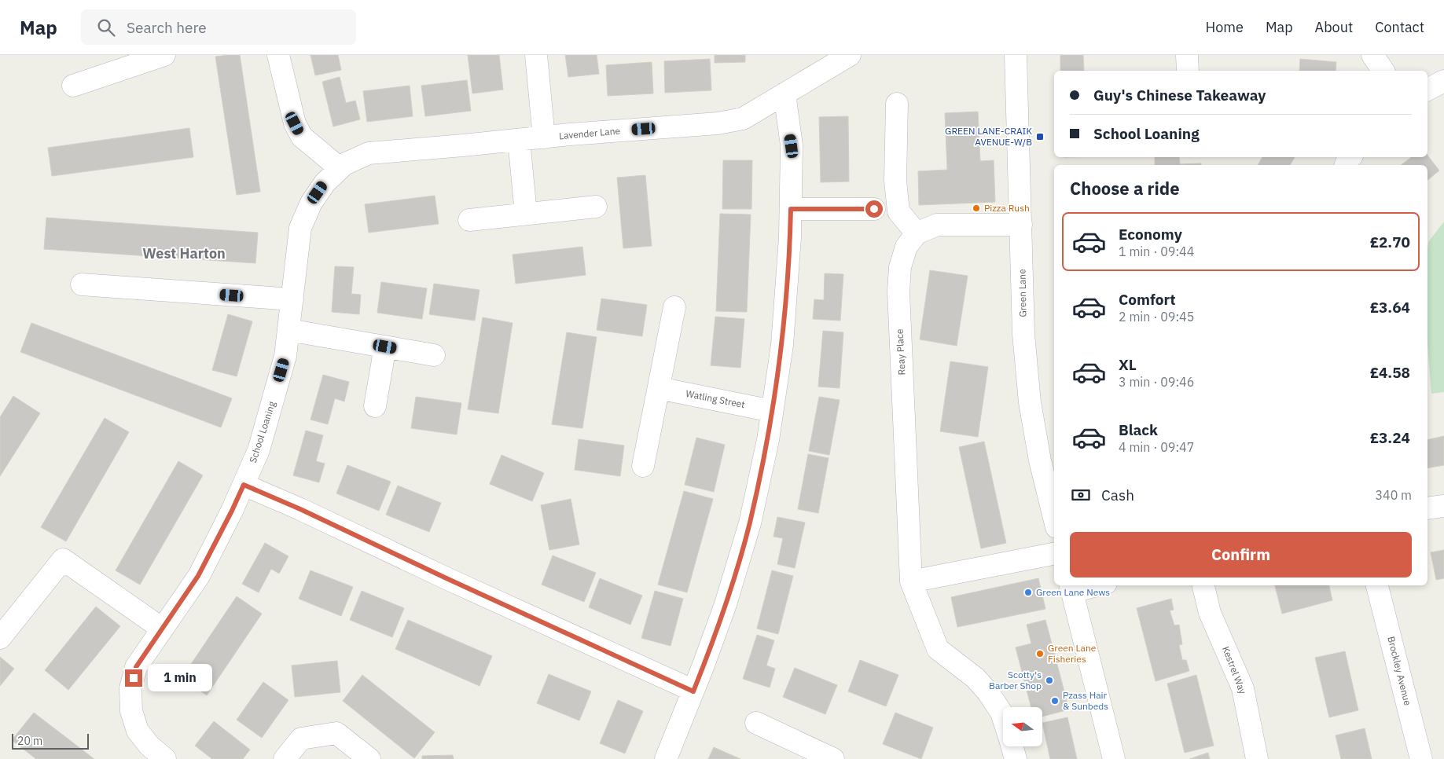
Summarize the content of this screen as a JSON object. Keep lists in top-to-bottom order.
{
  "streets": {
    "street": [
      "Lavender Lane",
      "Green Lane",
      "Reay Place",
      "Watling Street",
      "School Loaning",
      "Kestrel Way",
      "Brockley Avenue"
    ]
  },
  "crossings": [
    ["Lavender Lane", "School Loaning"]
  ],
  "districts": ["West Harton"],
  "places": {
    "transit": ["GREEN LANE-CRAIK AVENUE-W/B"],
    "other": [
      "Pizza Rush",
      "Green Lane News",
      "Green Lane Fisheries",
      "Scotty's Barber Shop",
      "Pzass Hair & Sunbeds"
    ]
  },
  "scale_bar": "20 m",
  "north": "left",
  "page": {
    "header": "Map",
    "search": "Search here",
    "nav": [
      "Home",
      "Map",
      "About",
      "Contact"
    ],
    "banner": ["Guy's Chinese Takeaway", "School Loaning"],
    "heading": "Choose a ride",
    "list": [
      {
        "name": "Economy",
        "note": "1 min · 09:44",
        "value": "£2.70"
      },
      {
        "name": "Comfort",
        "note": "2 min · 09:45",
        "value": "£3.64"
      },
      {
        "name": "XL",
        "note": "3 min · 09:46",
        "value": "£4.58"
      },
      {
        "name": "Black",
        "note": "4 min · 09:47",
        "value": "£3.24"
      }
    ],
    "pay": ["Cash", "340 m"],
    "buttons": "Confirm",
    "bubble": "1 min",
    "scale": "20 m"
  }
}
